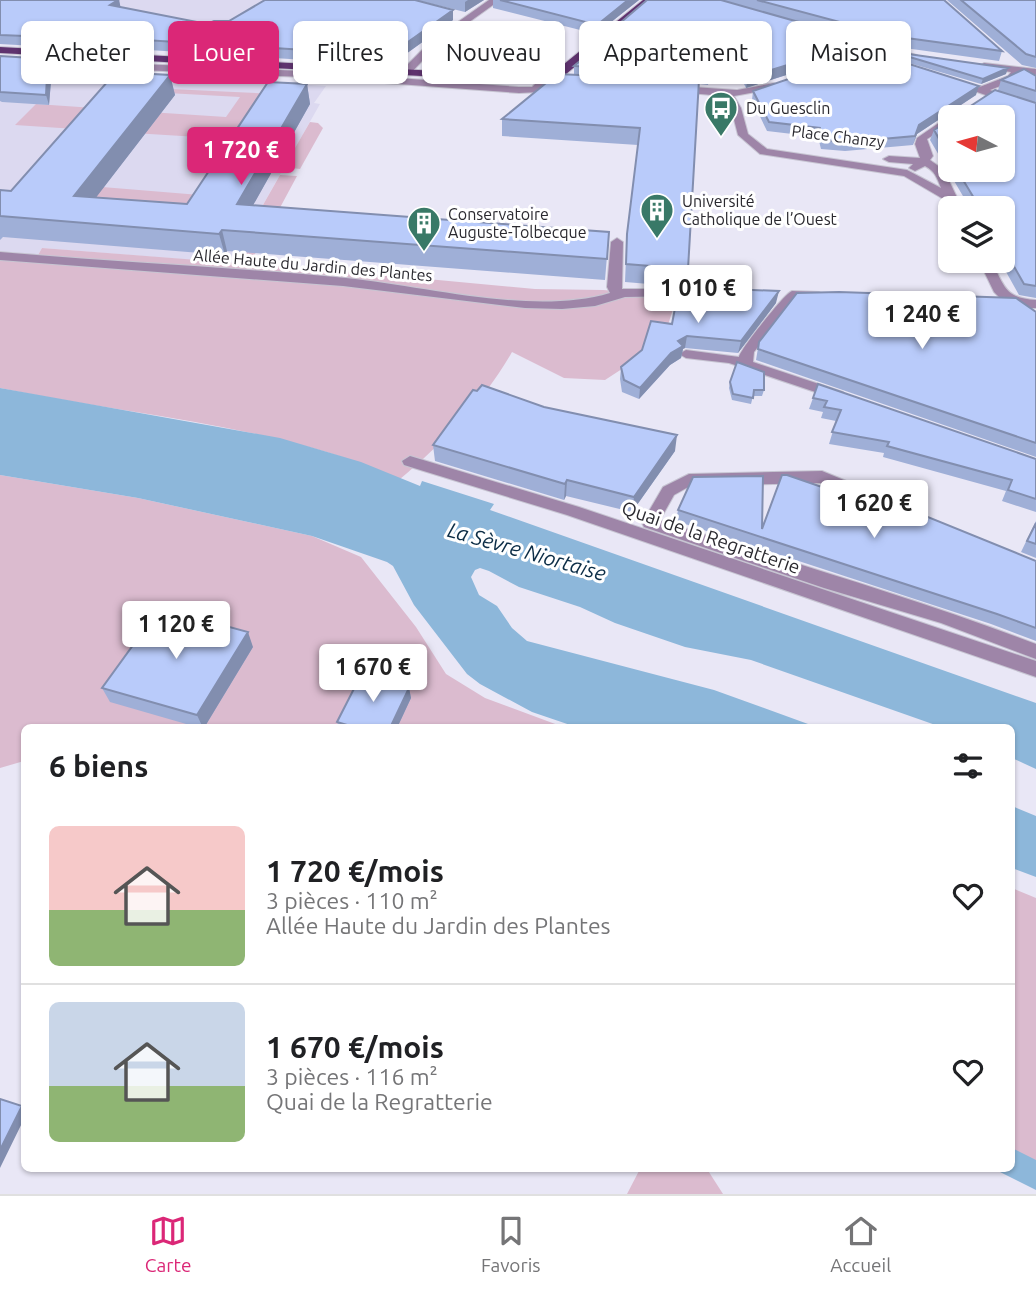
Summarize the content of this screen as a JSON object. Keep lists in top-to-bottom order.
{
  "streets": {
    "street": ["Place Chanzy", "Allée Haute du Jardin des Plantes", "Quai de la Regratterie"]
  },
  "water": ["La Sèvre Niortaise"],
  "places": {
    "bus stop": ["Du Guesclin"],
    "building": ["Université Catholique de l’Ouest", "Conservatoire Auguste-Tolbecque"]
  },
  "north": "left",
  "page": {
    "chip": [
      "Acheter",
      "Louer",
      "Filtres",
      "Nouveau",
      "Appartement",
      "Maison"
    ],
    "price": [
      "1 720 €",
      "1 010 €",
      "1 240 €",
      "1 620 €",
      "1 120 €",
      "1 670 €"
    ],
    "heading": "6 biens",
    "list": [
      {
        "name": "1 720 €/mois",
        "note": "3 pièces · 110 m² · Allée Haute du Jardin des Plantes"
      },
      {
        "name": "1 670 €/mois",
        "note": "3 pièces · 116 m² · Quai de la Regratterie"
      }
    ],
    "tabs": ["Carte", "Favoris", "Accueil"]
  }
}
